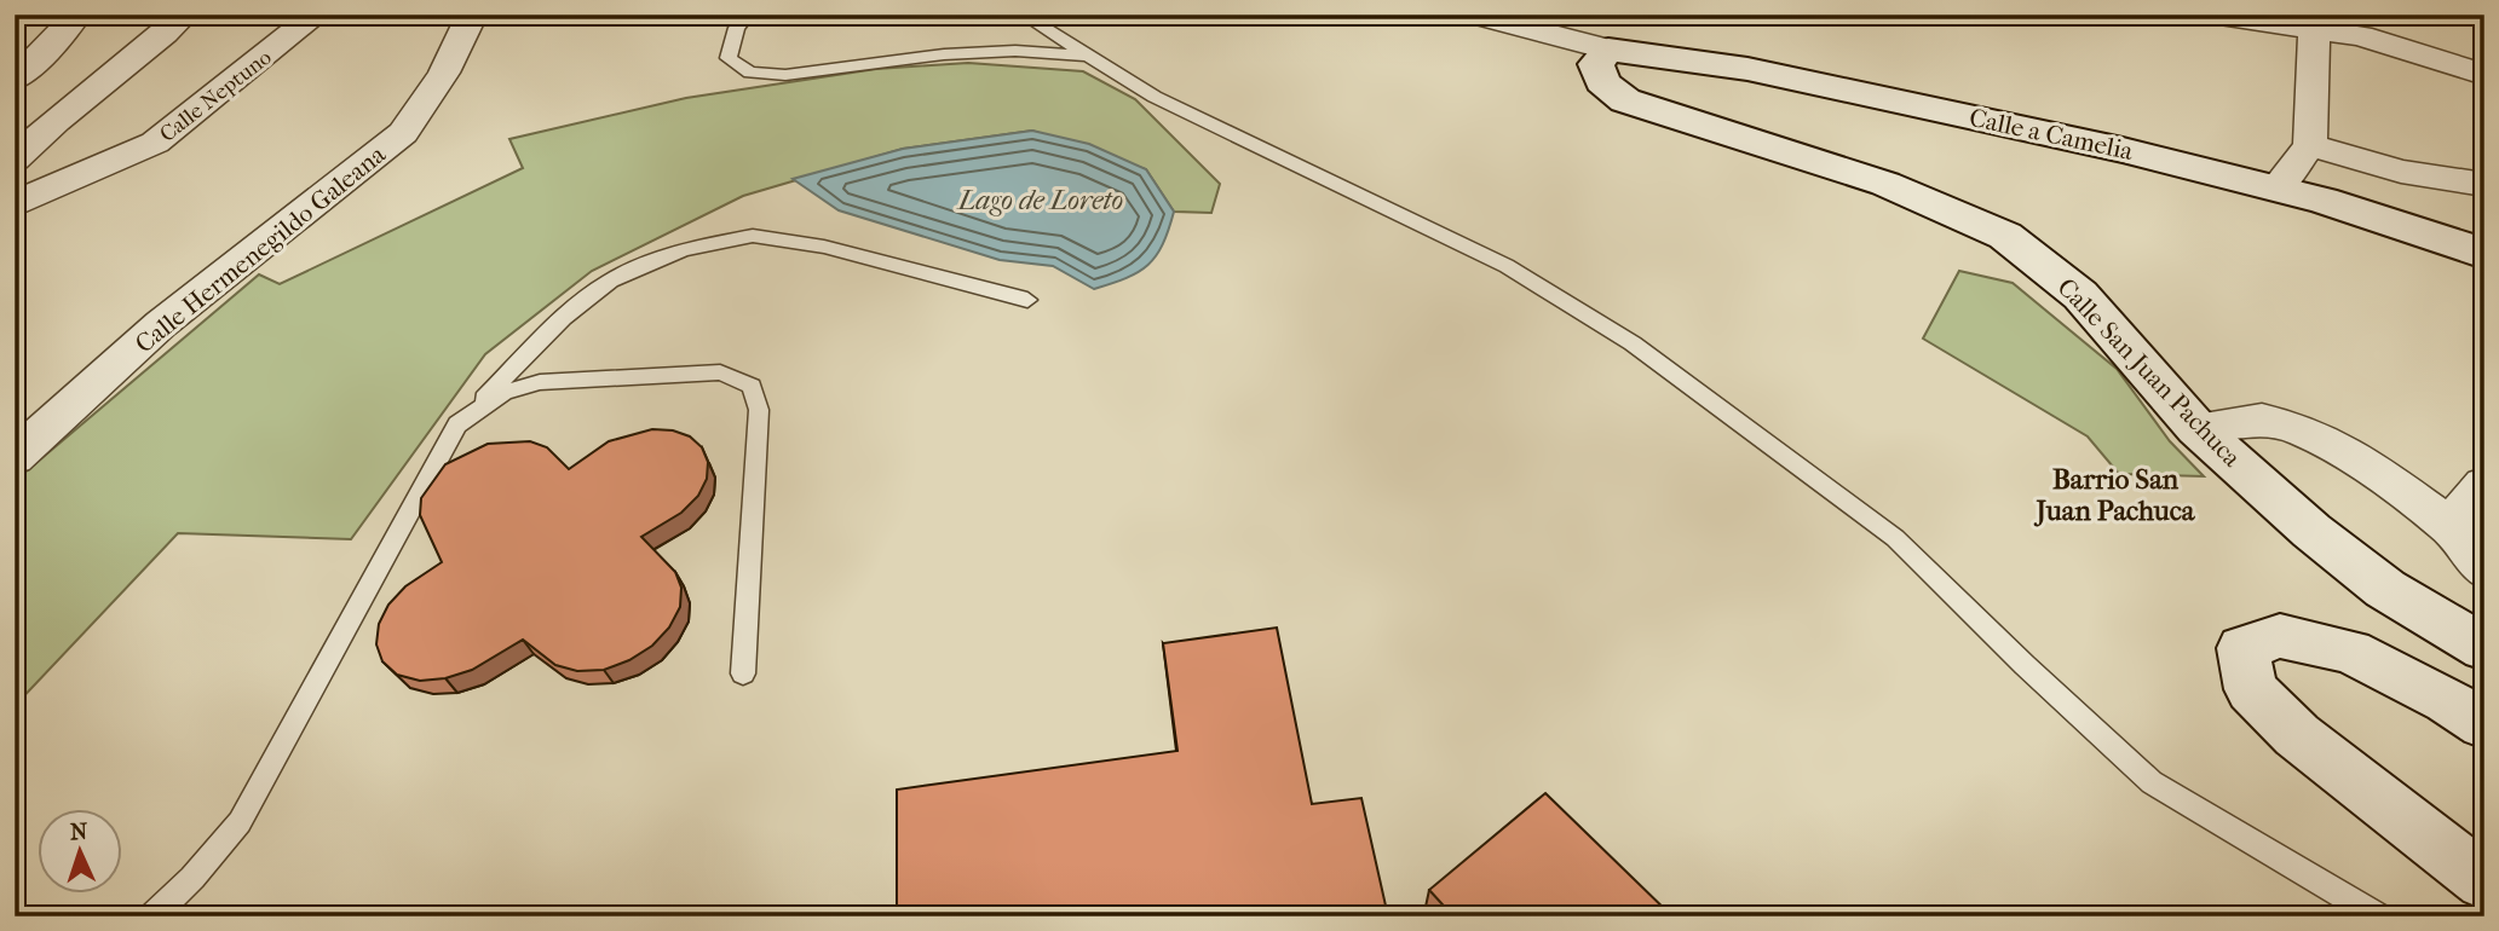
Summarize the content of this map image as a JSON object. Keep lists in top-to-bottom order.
{
  "streets": {
    "main road": ["Calle a Camelia", "Calle San Juan Pachuca"],
    "street": ["Calle Neptuno", "Calle Hermenegildo Galeana"]
  },
  "crossings": [
    ["Calle a Camelia", "Calle San Juan Pachuca"]
  ],
  "districts": ["Barrio San Juan Pachuca"],
  "water": ["Lago de Loreto"],
  "north": "top"
}
